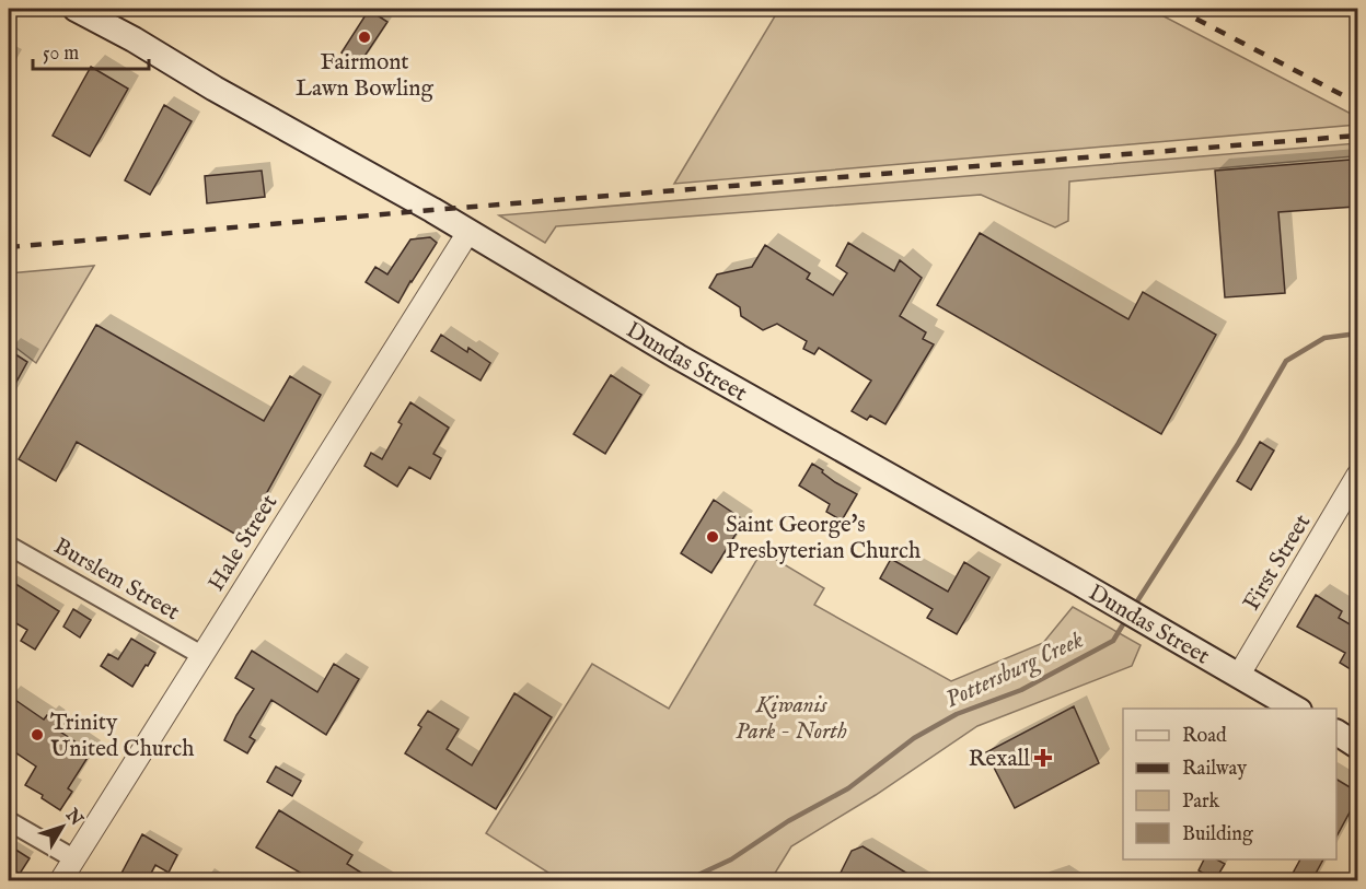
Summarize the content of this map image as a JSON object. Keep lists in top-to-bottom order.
{
  "streets": {
    "main road": ["Dundas Street"],
    "street": ["Hale Street", "First Street", "Burslem Street"]
  },
  "crossings": [
    ["Dundas Street", "Hale Street"],
    ["Dundas Street", "First Street"],
    ["Hale Street", "Burslem Street"]
  ],
  "water": ["Pottersburg Creek"],
  "parks": ["Kiwanis Park - North"],
  "places": {
    "other": ["Fairmont Lawn Bowling", "Saint George's Presbyterian Church", "Trinity United Church"],
    "health": ["Rexall"]
  },
  "legend": [
    "Road",
    "Railway",
    "Park",
    "Building"
  ],
  "scale_bar": "50 m",
  "north": "top right"
}
